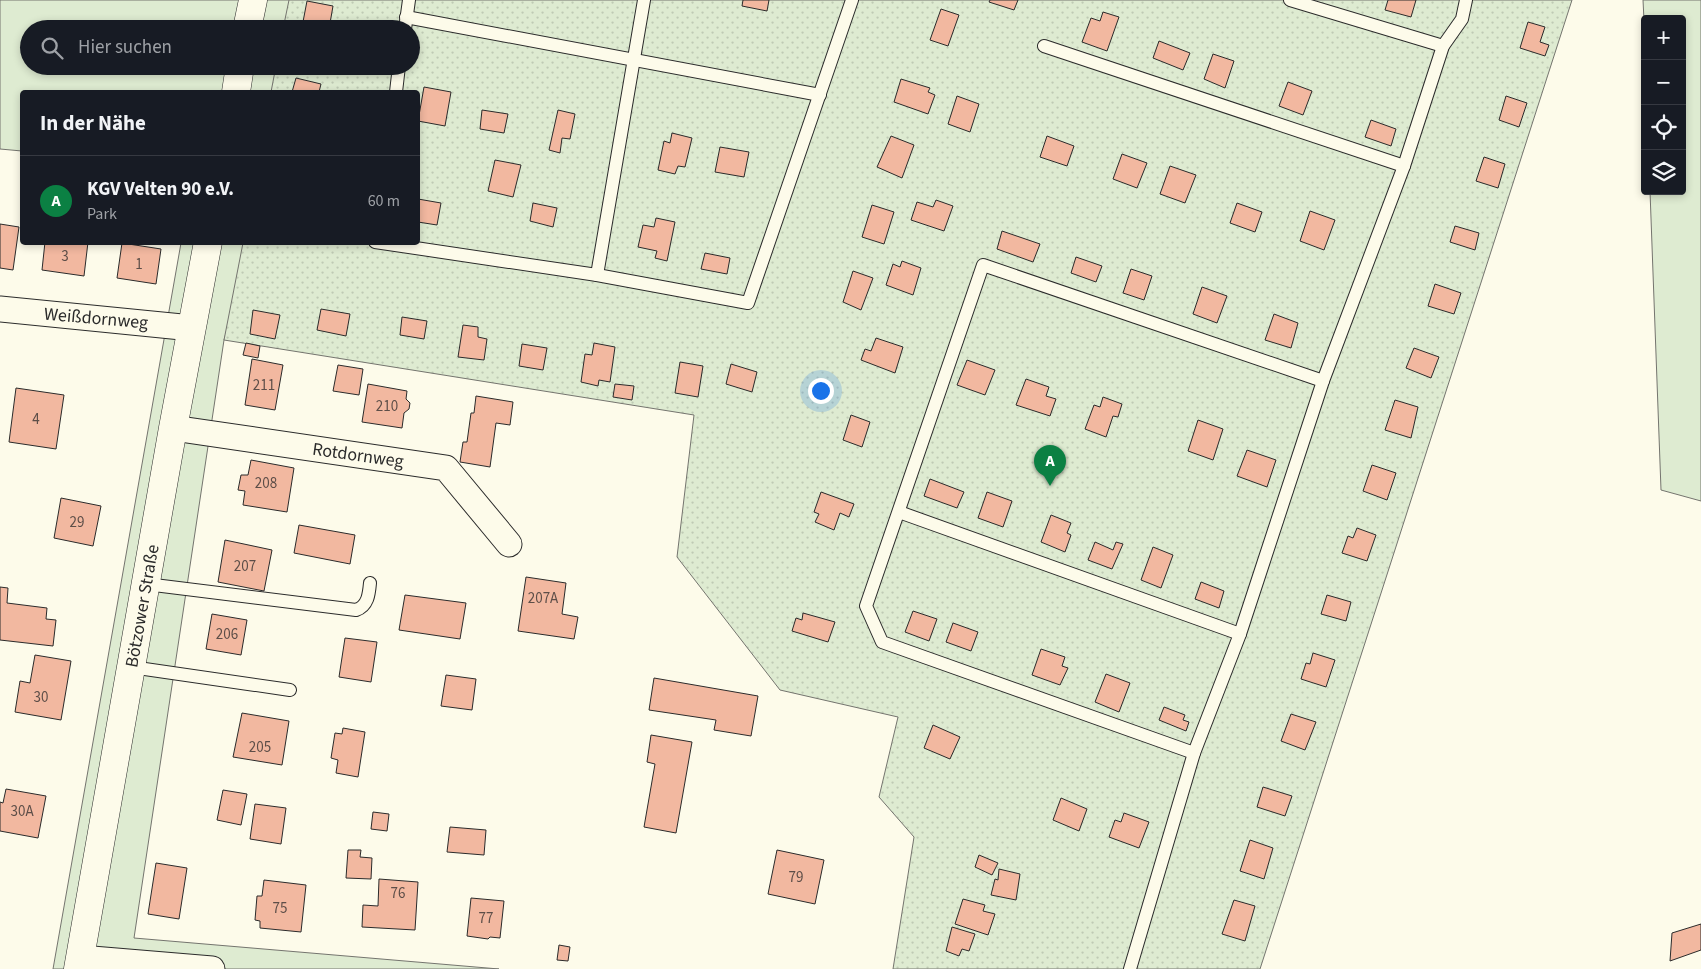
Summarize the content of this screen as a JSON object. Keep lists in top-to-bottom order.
{
  "streets": {
    "street": ["Weißdornweg", "Rotdornweg", "Bötzower Straße"]
  },
  "crossings": [
    ["Weißdornweg", "Bötzower Straße"],
    ["Rotdornweg", "Bötzower Straße"]
  ],
  "house_numbers": [
    "3",
    "1",
    "211",
    "210",
    "4",
    "208",
    "29",
    "207",
    "207A",
    "206",
    "30",
    "205",
    "30A",
    "79",
    "76",
    "75",
    "77"
  ],
  "page": {
    "map_buttons": ["+", "−"],
    "search": "Hier suchen",
    "heading": "In der Nähe",
    "list": [
      {
        "mark": "A",
        "name": "KGV Velten 90 e.V.",
        "note": "Park",
        "value": "60 m"
      }
    ],
    "pins": "A"
  }
}
